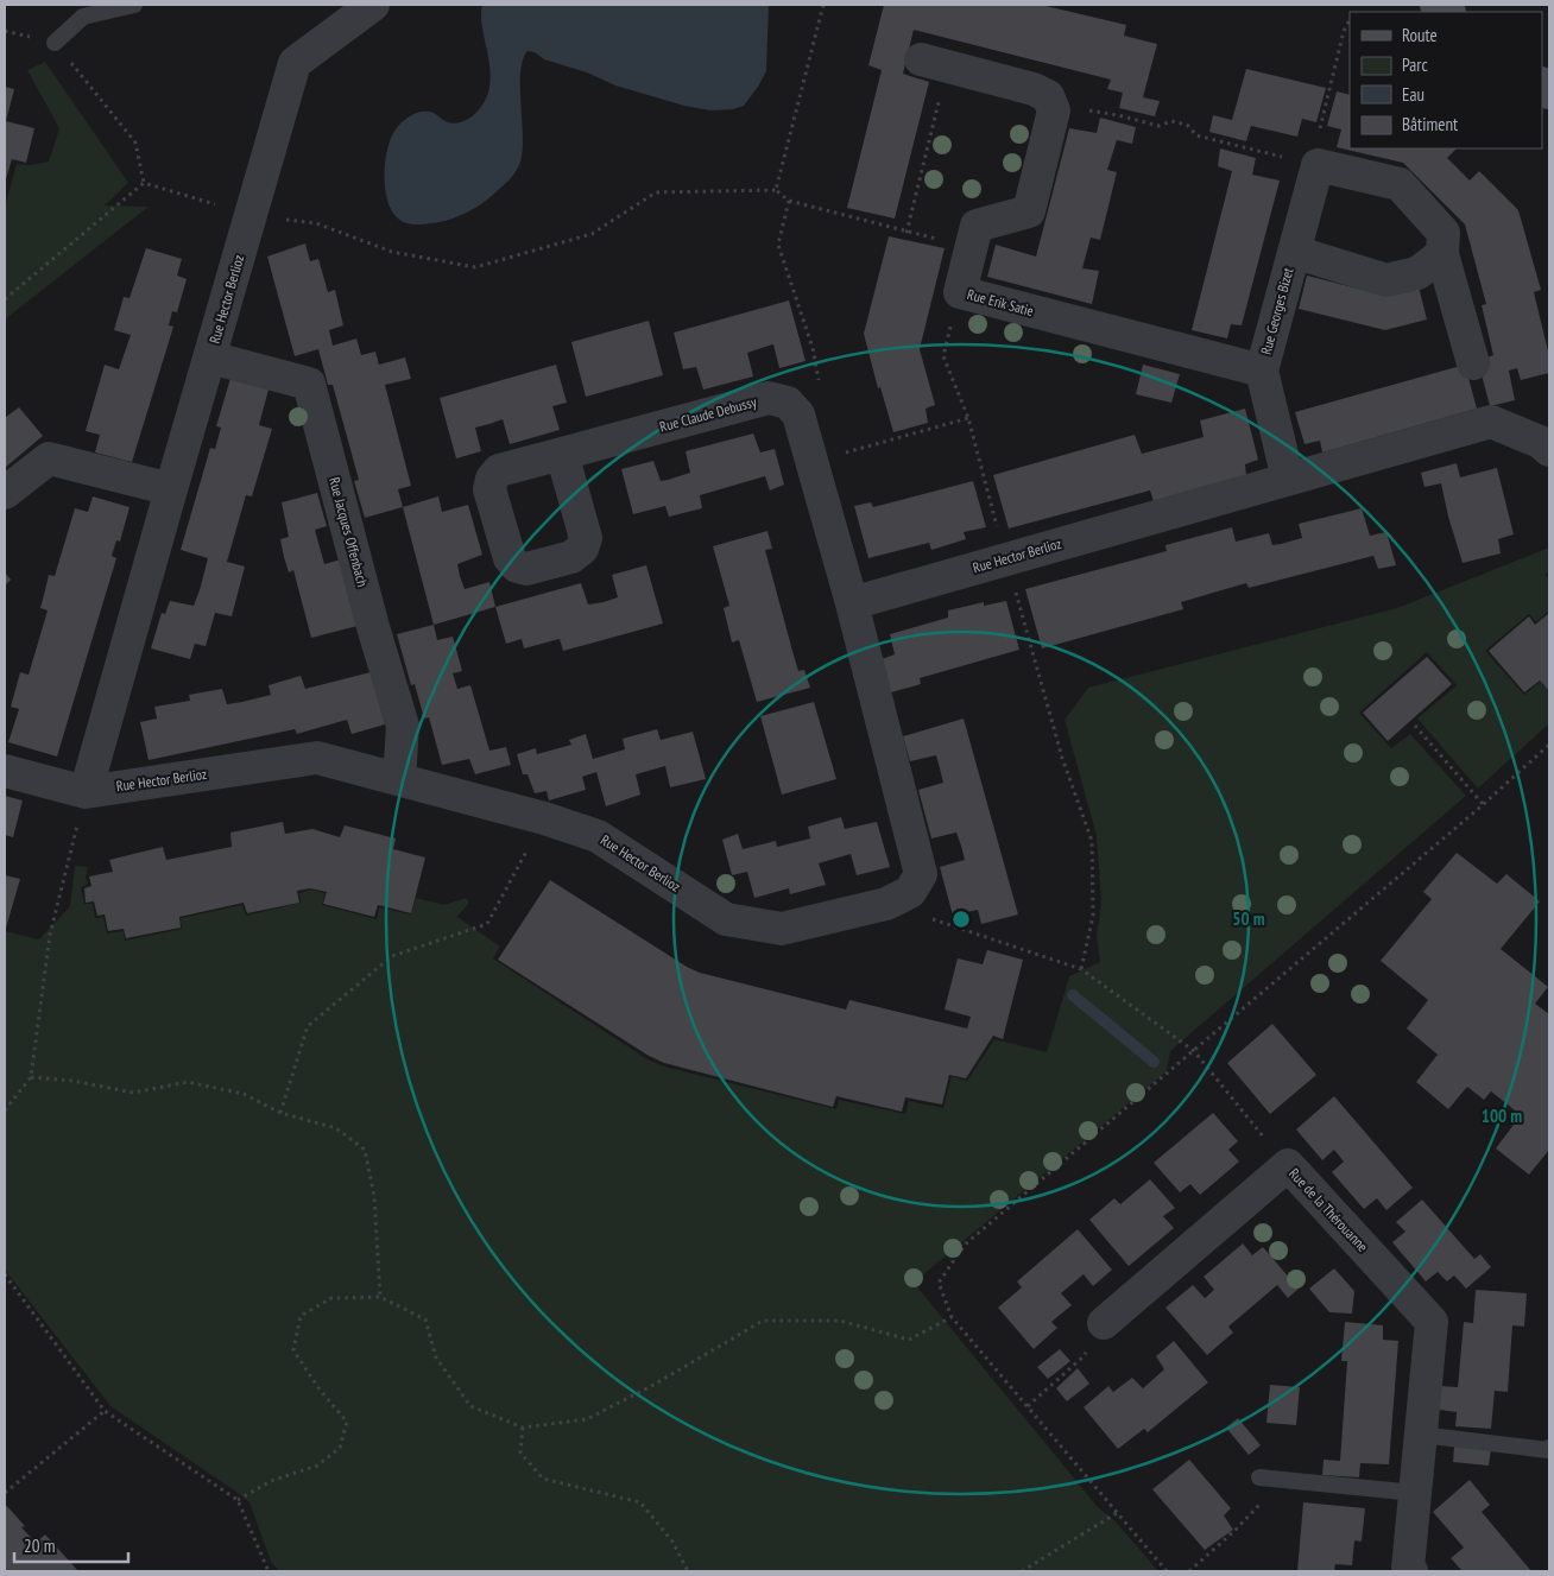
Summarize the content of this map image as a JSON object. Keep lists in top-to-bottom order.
{
  "streets": {
    "street": [
      "Rue Hector Berlioz",
      "Rue Erik Satie",
      "Rue Georges Bizet",
      "Rue Claude Debussy",
      "Rue Jacques Offenbach",
      "Rue de la Thérouanne"
    ]
  },
  "crossings": [
    ["Rue Hector Berlioz", "Rue Jacques Offenbach"],
    ["Rue Erik Satie", "Rue Georges Bizet"]
  ],
  "legend": [
    "Route",
    "Parc",
    "Eau",
    "Bâtiment"
  ],
  "scale_bar": "20 m",
  "rings": ["50 m", "100 m"]
}
